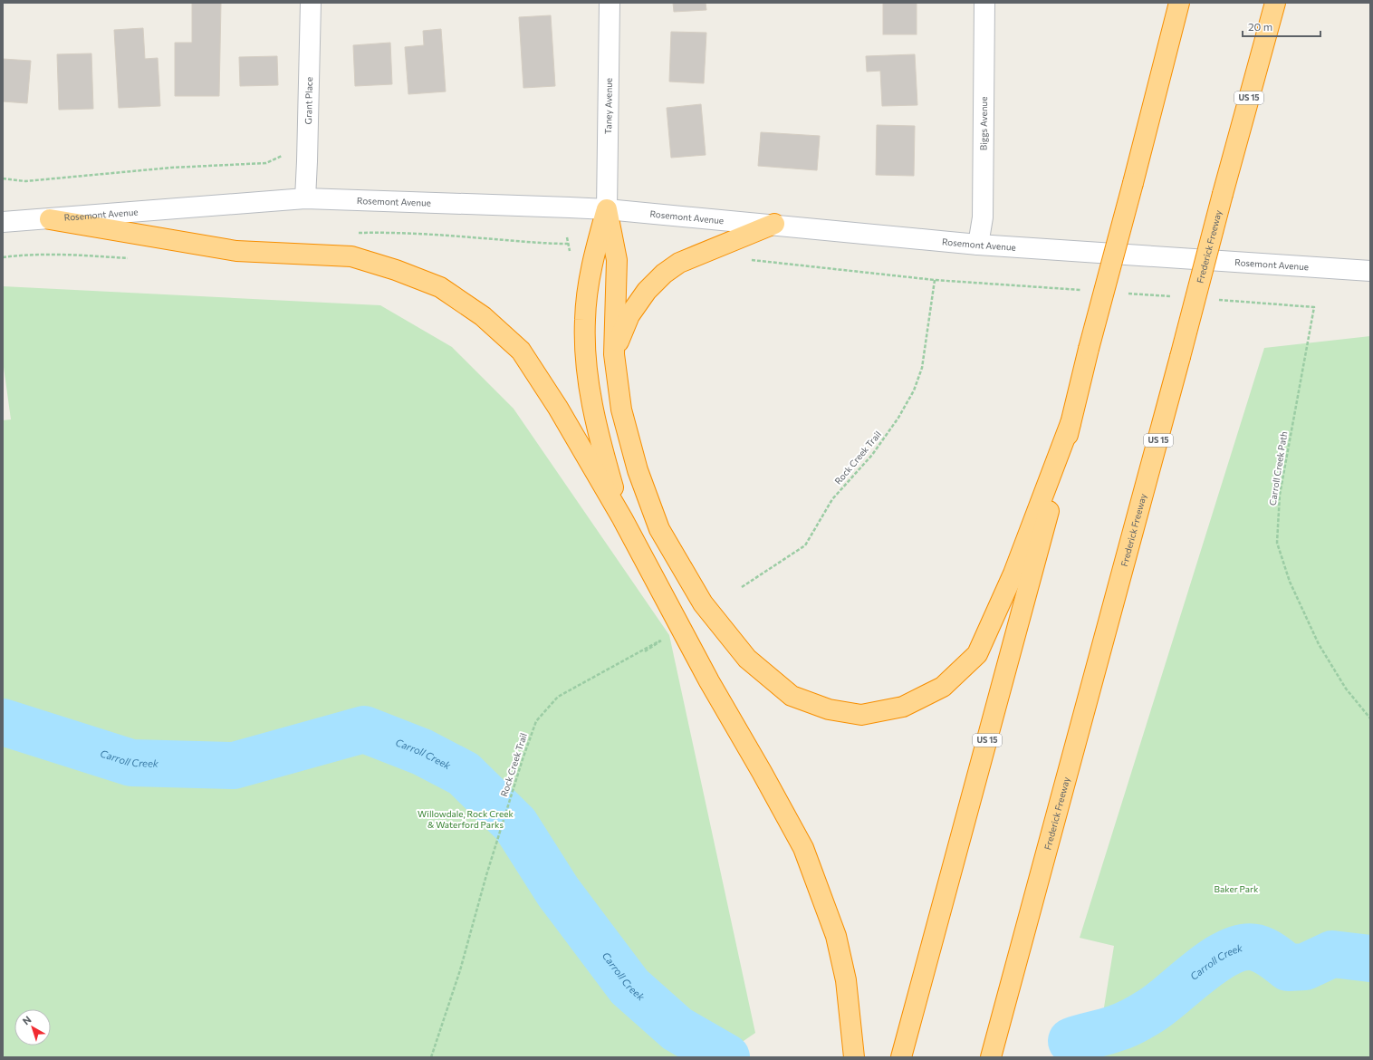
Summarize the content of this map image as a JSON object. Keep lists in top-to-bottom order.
{
  "streets": {
    "highway": ["US 15", "Frederick Freeway"],
    "main road": [
      "Grant Place",
      "Taney Avenue",
      "Biggs Avenue",
      "Rosemont Avenue"
    ],
    "path": ["Rock Creek Trail", "Carroll Creek Path"]
  },
  "crossings": [
    ["Grant Place", "Rosemont Avenue"],
    ["Taney Avenue", "Rosemont Avenue"],
    ["Biggs Avenue", "Rosemont Avenue"]
  ],
  "water": ["Carroll Creek"],
  "parks": ["Willowdale, Rock Creek & Waterford Parks", "Baker Park"],
  "scale_bar": "20 m",
  "north": "top left"
}
